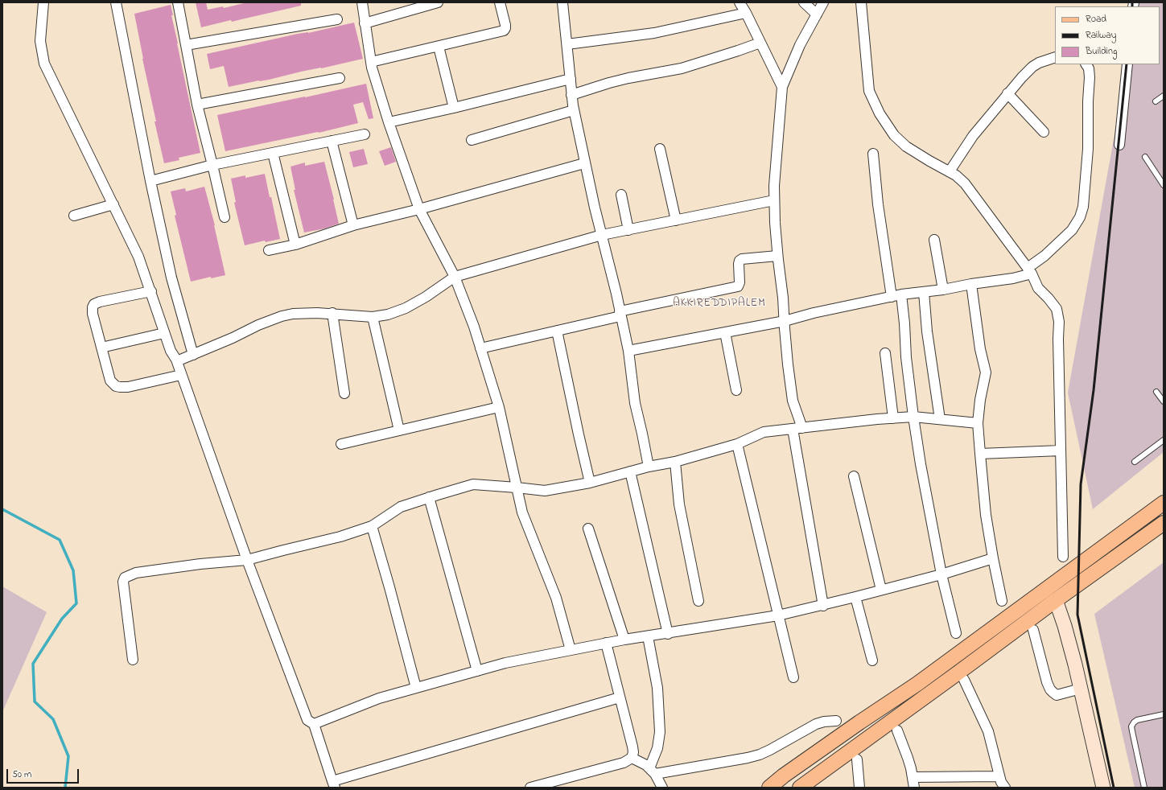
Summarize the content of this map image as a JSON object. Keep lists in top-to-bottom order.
{
  "districts": ["AKKIREDDIPALEM"],
  "legend": ["Road", "Railway", "Building"],
  "scale_bar": "50 m"
}
